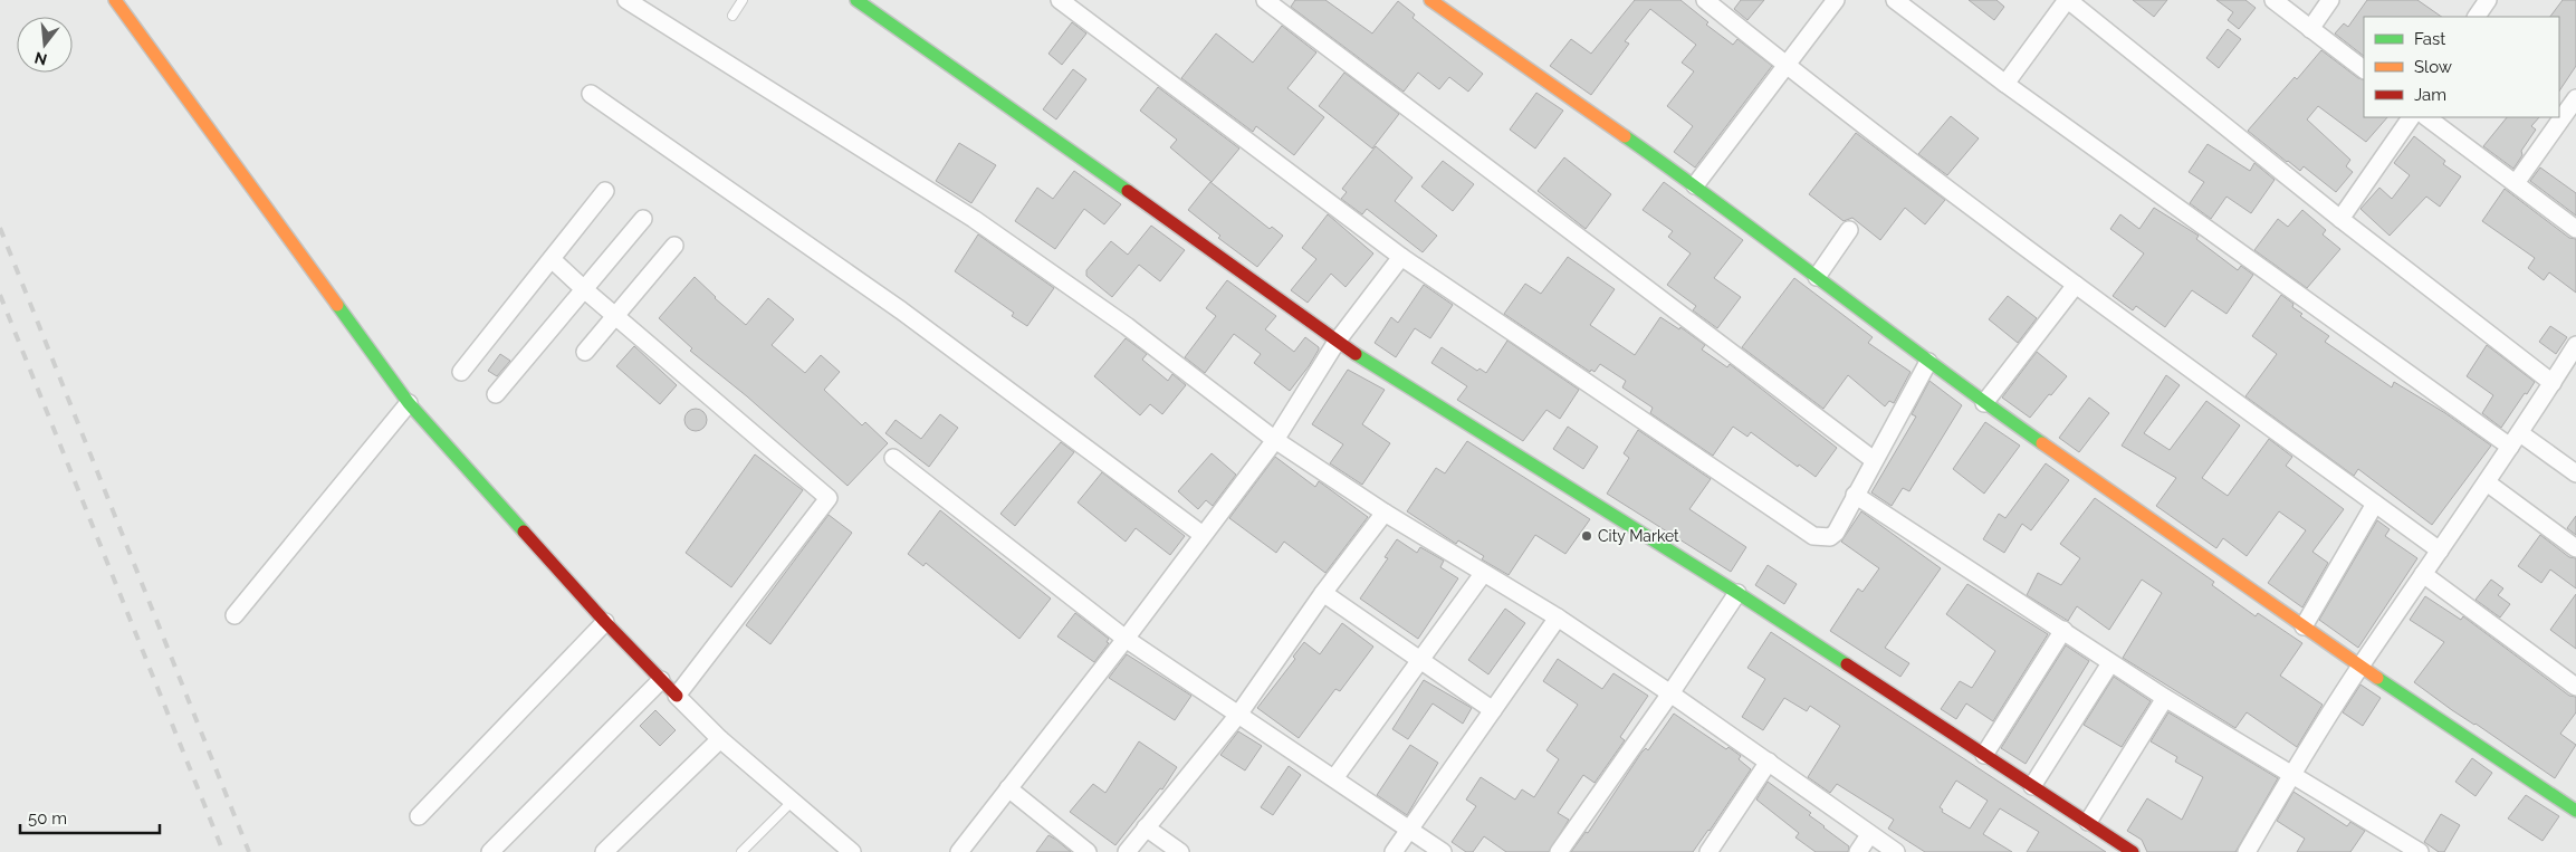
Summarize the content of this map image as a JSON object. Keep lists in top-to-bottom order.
{
  "places": ["City Market"],
  "legend": ["Fast", "Slow", "Jam"],
  "scale_bar": "50 m",
  "north": "bottom"
}
